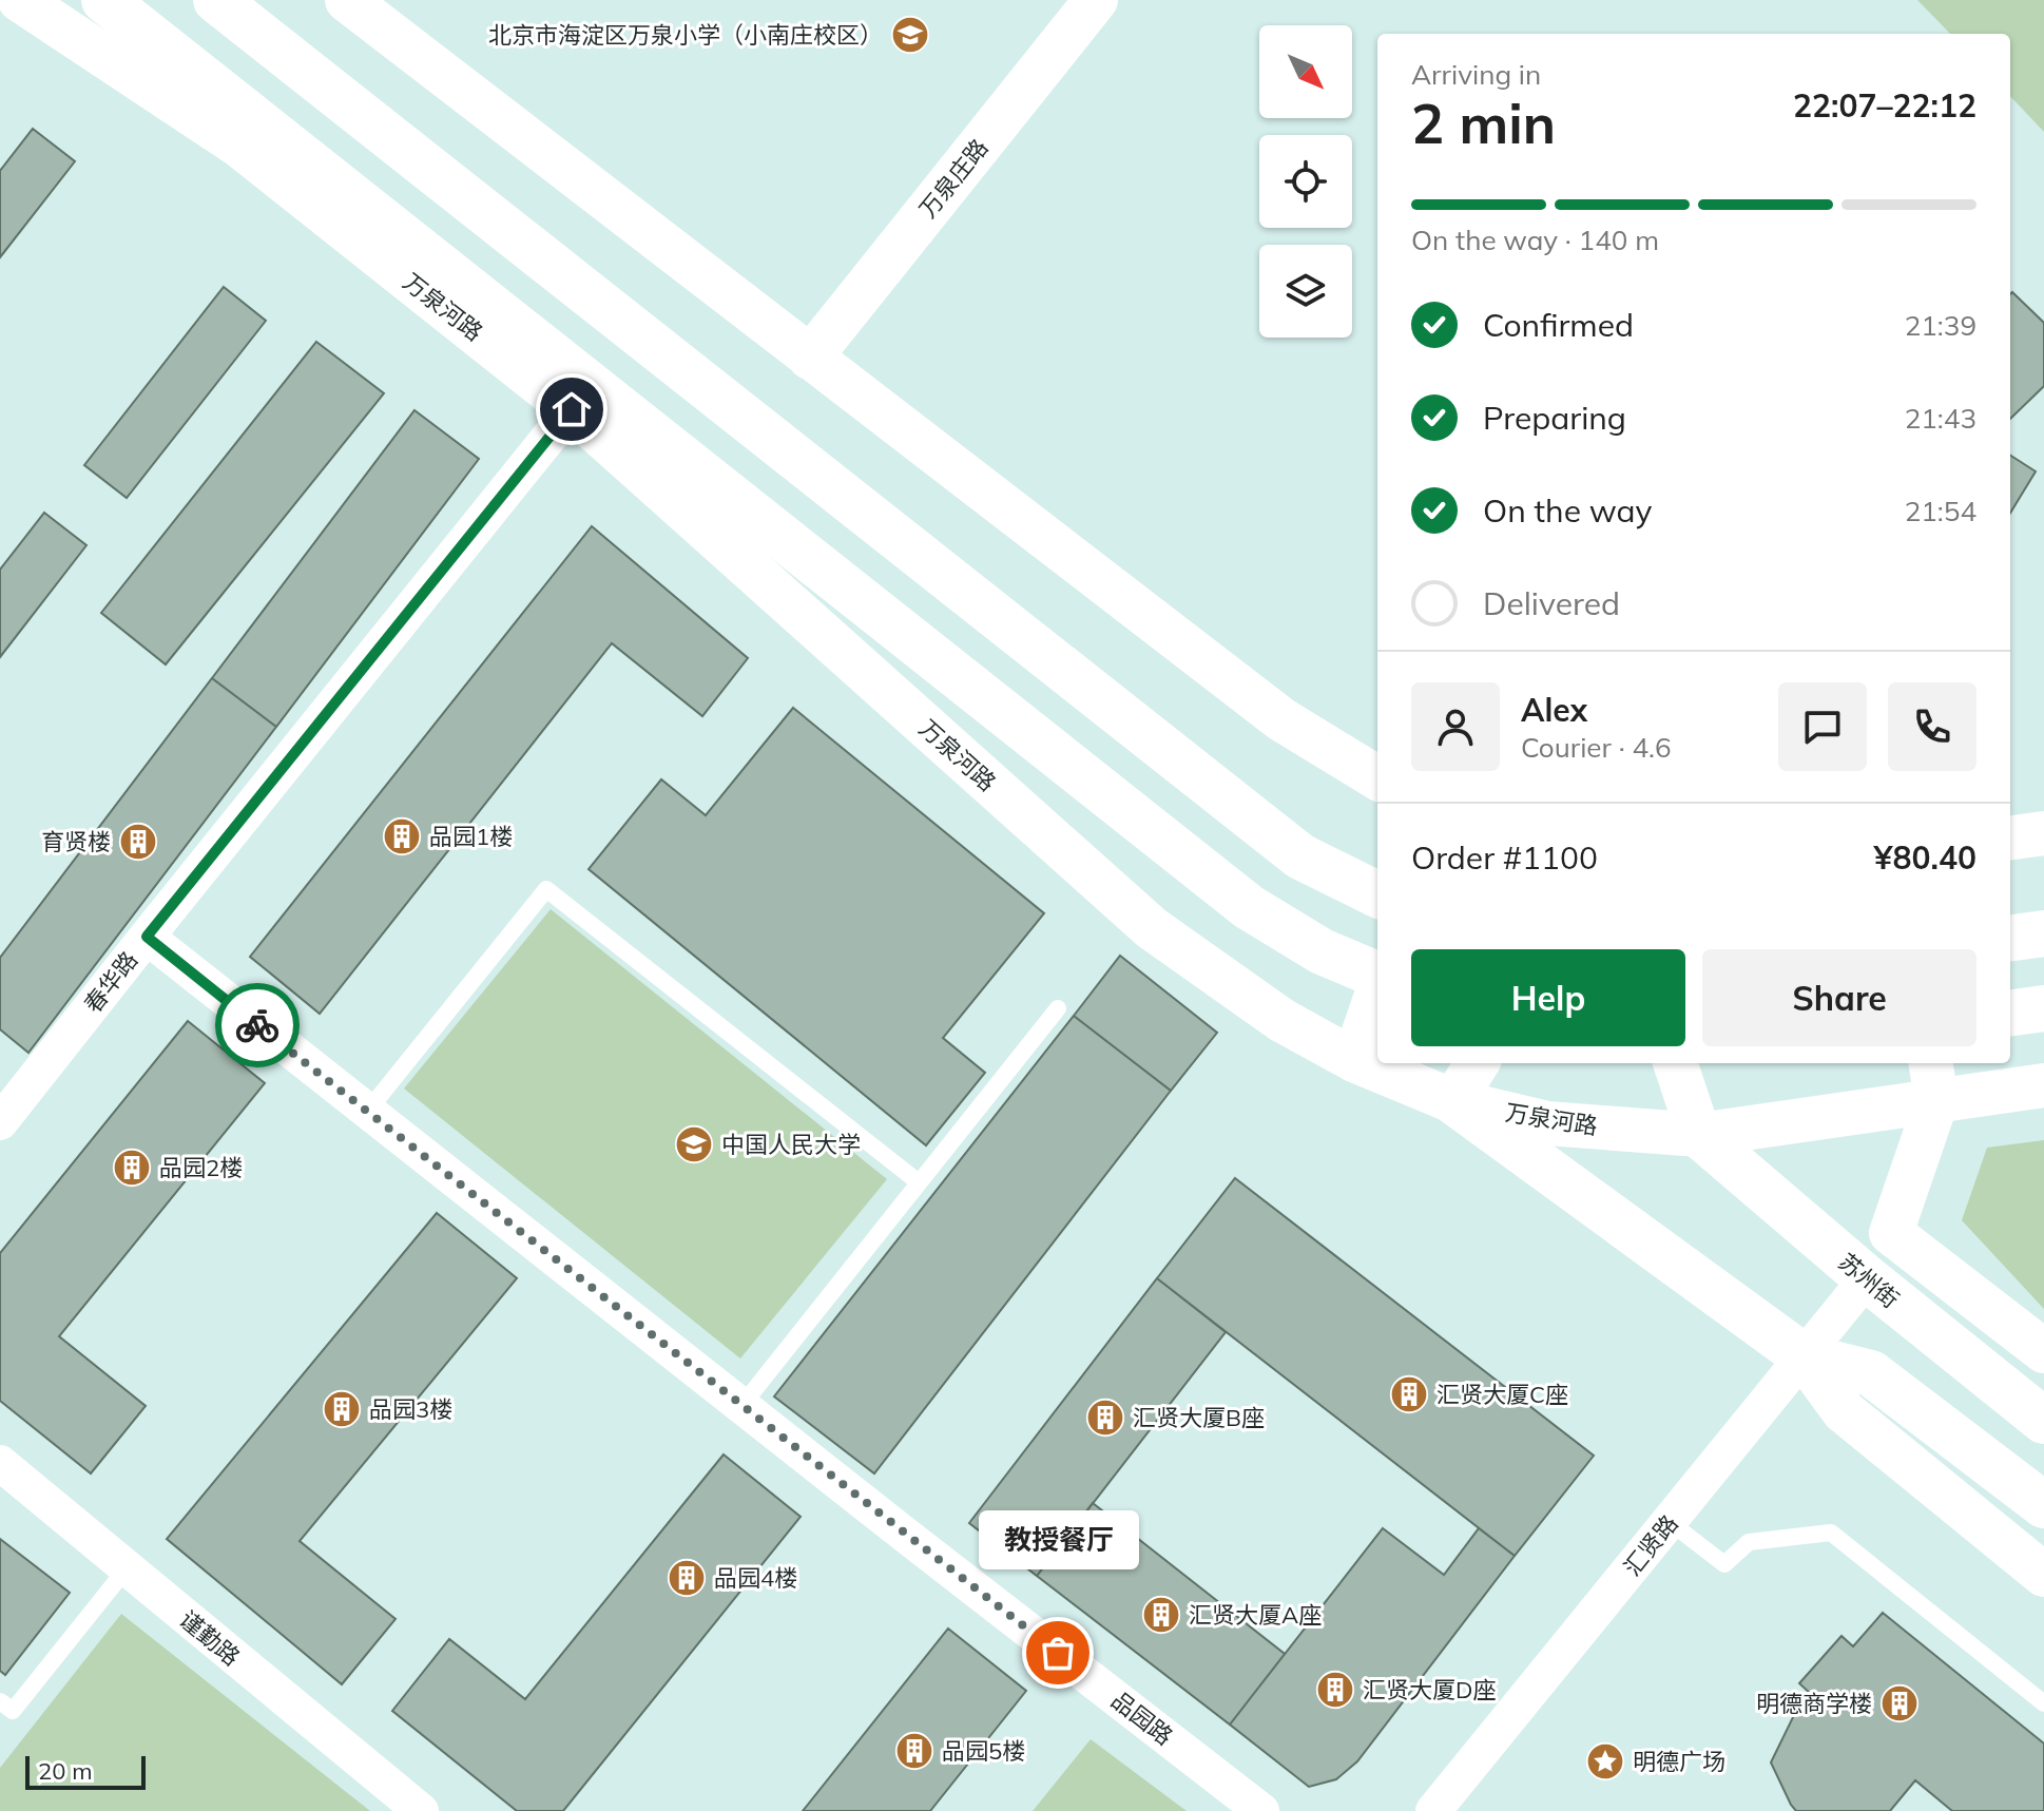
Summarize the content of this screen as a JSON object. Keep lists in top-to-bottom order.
{
  "streets": {
    "main road": ["万泉河路", "苏州街"],
    "street": [
      "万泉庄路",
      "春华路",
      "汇贤路",
      "谨勤路",
      "品园路"
    ]
  },
  "crossings": [
    ["万泉河路", "春华路"],
    ["万泉河路", "苏州街"],
    ["春华路", "品园路"],
    ["苏州街", "汇贤路"]
  ],
  "places": {
    "school or university": ["北京市海淀区万泉小学（小南庄校区）", "中国人民大学"],
    "building": [
      "品园1楼",
      "育贤楼",
      "品园2楼",
      "汇贤大厦C座",
      "品园3楼",
      "汇贤大厦B座",
      "品园4楼",
      "汇贤大厦A座",
      "汇贤大厦D座",
      "明德商学楼",
      "品园5楼"
    ],
    "other": ["教授餐厅"],
    "place": ["明德广场"]
  },
  "scale_bar": "20 m",
  "north": "bottom right",
  "page": {
    "heading": ["2 min", "Arriving in", "22:07–22:12"],
    "panel": [
      "Alex",
      "Courier · 4.6",
      "Order #1100",
      "¥80.40"
    ],
    "bar": "On the way · 140 m",
    "list": [
      ["Confirmed", "21:39"],
      ["Preparing", "21:43"],
      ["On the way", "21:54"],
      "Delivered"
    ],
    "buttons": ["Help", "Share"],
    "bubble": "教授餐厅",
    "scale": "20 m"
  }
}
